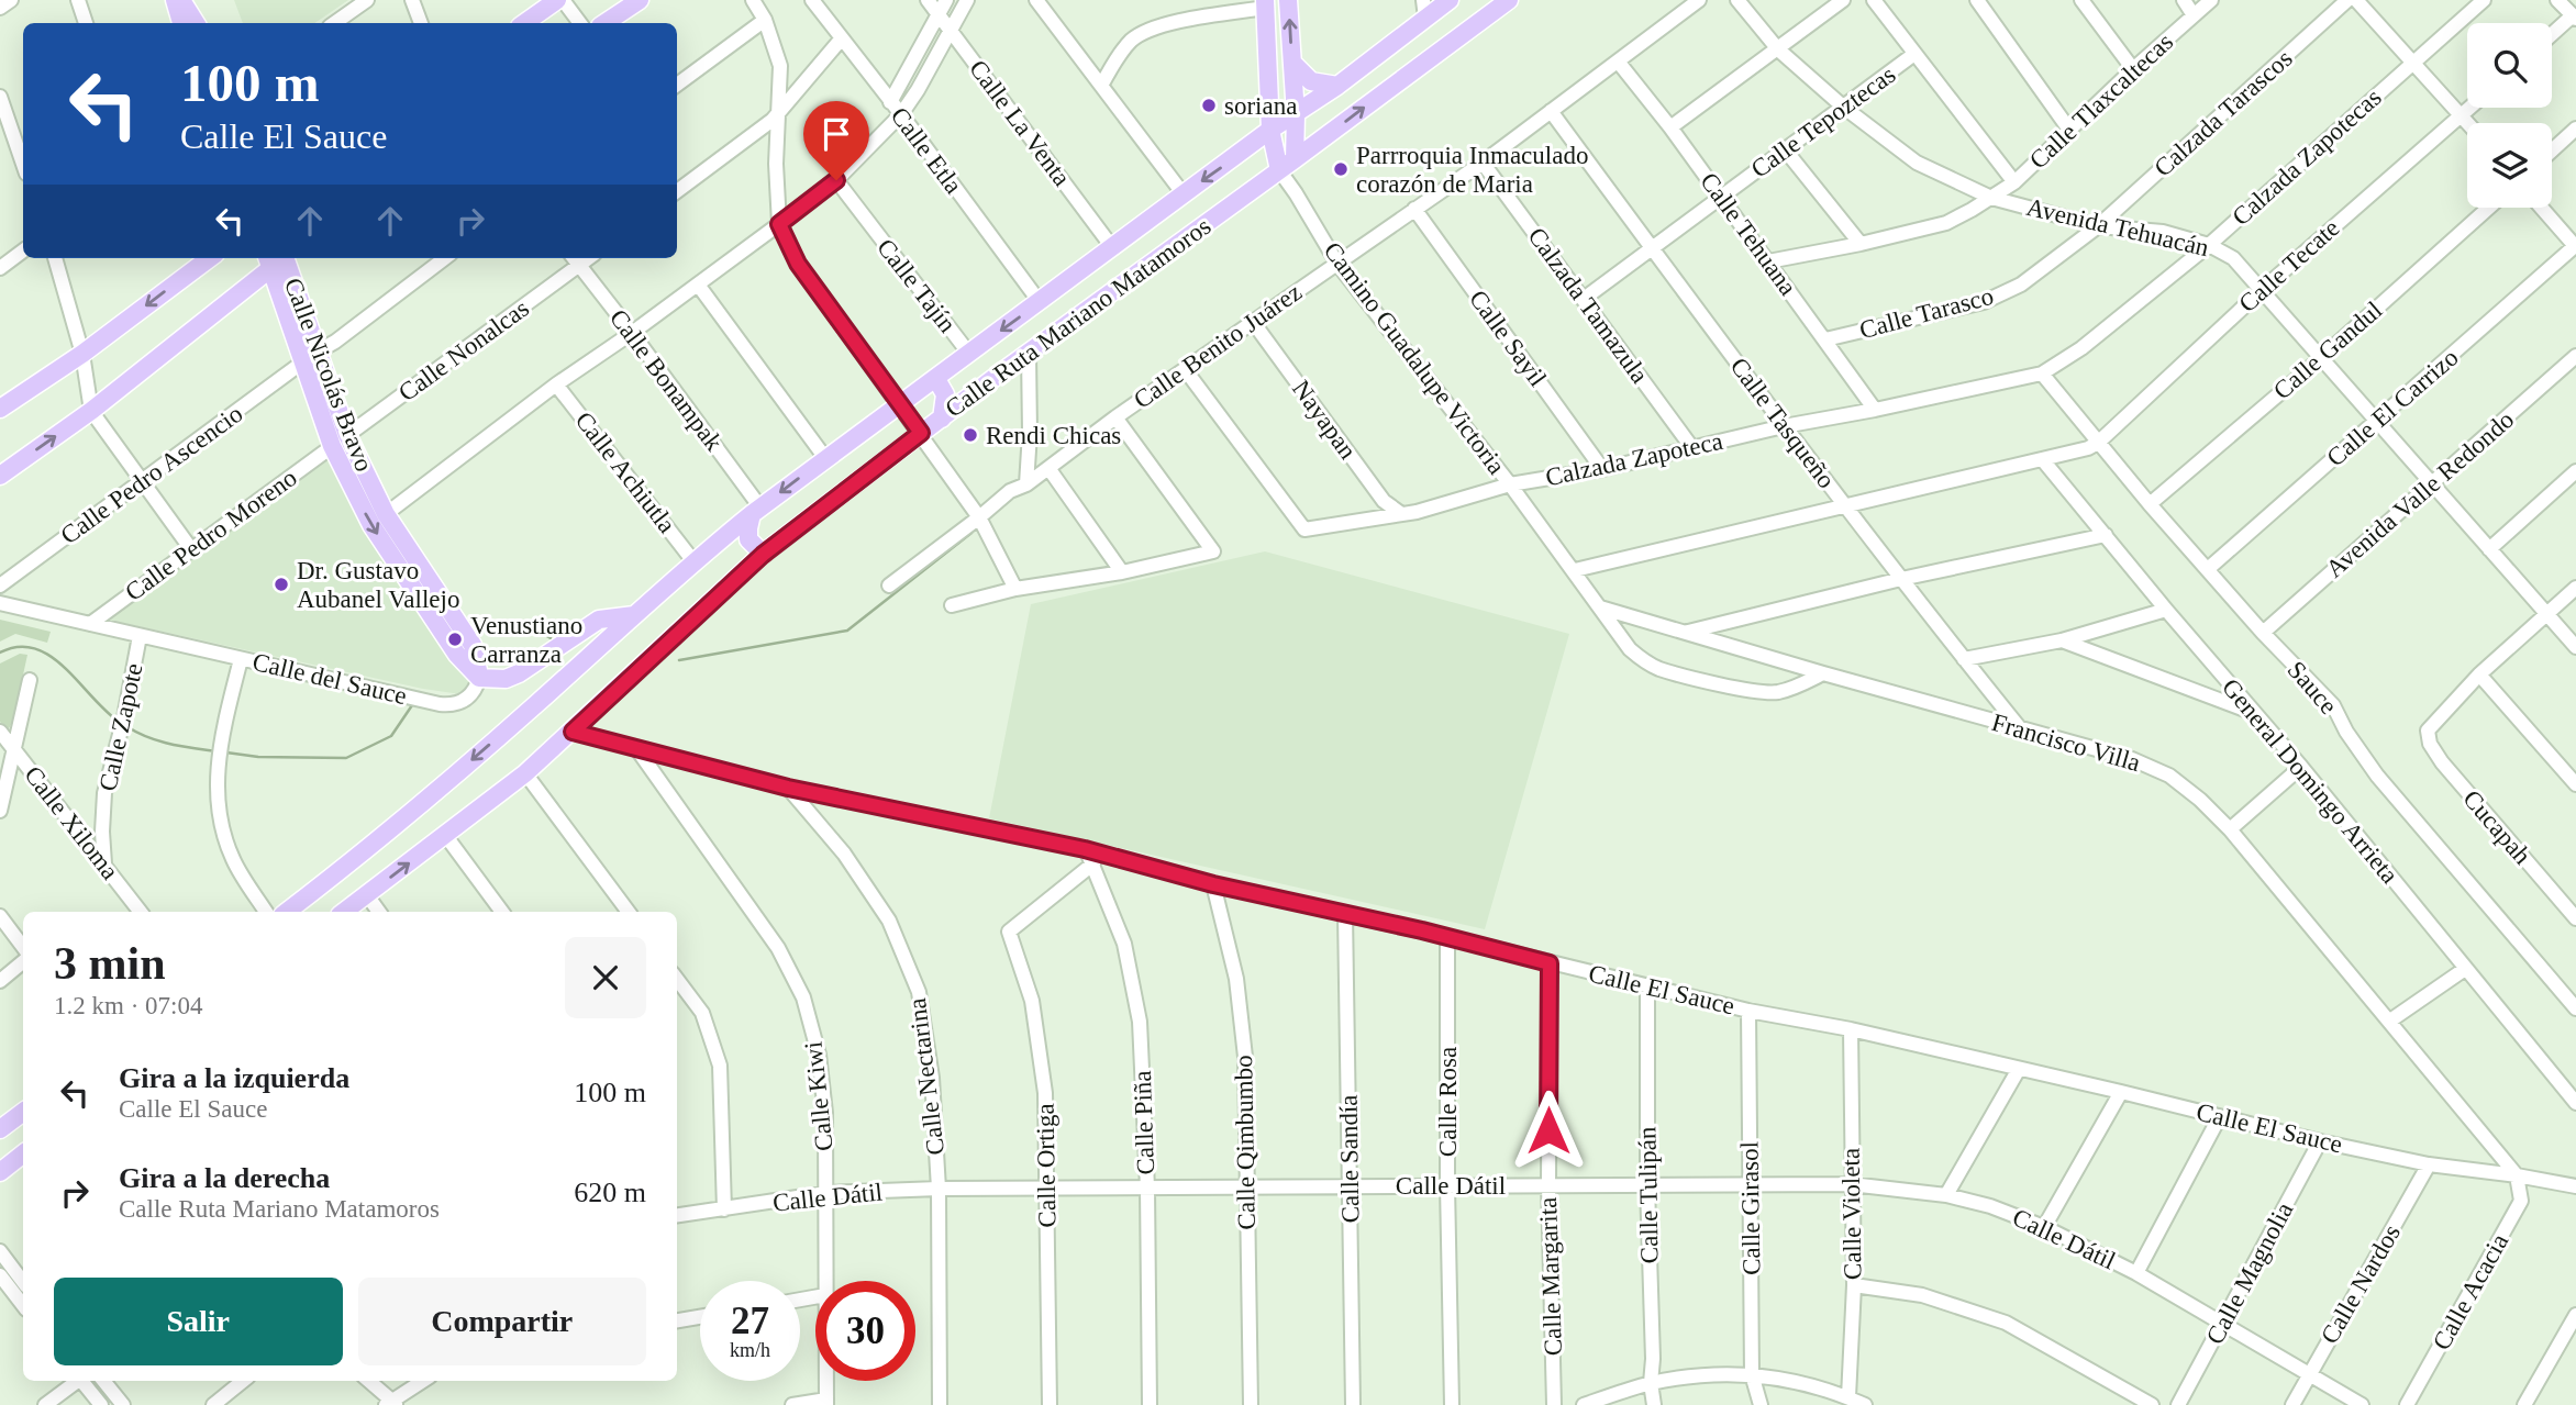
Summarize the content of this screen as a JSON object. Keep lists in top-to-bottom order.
{
  "streets": {
    "main road": ["Calle Ruta Mariano Matamoros", "Camino Guadalupe Victoria", "Calle Nicolás Bravo"],
    "street": [
      "Calle Tlaxcaltecas",
      "Calzada Tarascos",
      "Calle Tepoztecas",
      "Calle La Venta",
      "Calle Etla",
      "Calzada Zapotecas",
      "Avenida Tehuacán",
      "Calle Tehuana",
      "Calle Tecate",
      "Calle Tajín",
      "Calzada Tamazula",
      "Calle Tarasco",
      "Calle Sayil",
      "Calle Benito Juárez",
      "Calle Nonalcas",
      "Calle Gandul",
      "Calle Bonampak",
      "Calle El Carrizo",
      "Nayapan",
      "Calle Tasqueño",
      "Calzada Zapoteca",
      "Calle Achiutla",
      "Calle Pedro Ascencio",
      "Avenida Valle Redondo",
      "Calle Pedro Moreno",
      "Calle del Sauce",
      "Sauce",
      "Calle Zapote",
      "Francisco Villa",
      "General Domingo Arrieta",
      "Calle Xiloma",
      "Cucapah",
      "Calle El Sauce",
      "Calle Nectarina",
      "Calle Kiwi",
      "Calle Rosa",
      "Calle Piña",
      "Calle Qimbumbo",
      "Calle Sandía",
      "Calle Ortiga",
      "Calle Dátil",
      "Calle Tulipán",
      "Calle Girasol",
      "Calle Violeta",
      "Calle Magnolia",
      "Calle Margarita",
      "Calle Nardos",
      "Calle Acacia"
    ]
  },
  "crossings": [
    ["Calle Tlaxcaltecas", "Avenida Tehuacán"],
    ["Calle Tlaxcaltecas", "Calle Tehuana"],
    ["Calzada Tarascos", "Avenida Tehuacán"],
    ["Calzada Tarascos", "Calle Tarasco"],
    ["Calle Tepoztecas", "Avenida Tehuacán"],
    ["Calle Tepoztecas", "Calle Tehuana"],
    ["Calle Tepoztecas", "Calzada Tamazula"],
    ["Calle Tepoztecas", "Calle Tasqueño"],
    ["Calle La Venta", "Calle Ruta Mariano Matamoros"],
    ["Calle Etla", "Calle Ruta Mariano Matamoros"],
    ["Calzada Zapotecas", "Avenida Tehuacán"],
    ["Calzada Zapotecas", "Calle Tehuana"],
    ["Calzada Zapotecas", "Calle Tasqueño"],
    ["Calzada Zapotecas", "Calzada Zapoteca"],
    ["Calzada Zapotecas", "Sauce"],
    ["Avenida Tehuacán", "Calle Tecate"],
    ["Avenida Tehuacán", "Calle Tarasco"],
    ["Avenida Tehuacán", "Calle Gandul"],
    ["Avenida Tehuacán", "Calle El Carrizo"],
    ["Avenida Tehuacán", "Avenida Valle Redondo"],
    ["Calle Tehuana", "Calle Tarasco"],
    ["Calle Tehuana", "Calle Benito Juárez"],
    ["Calle Tecate", "Sauce"],
    ["Calle Tajín", "Calle Ruta Mariano Matamoros"],
    ["Calzada Tamazula", "Calle Benito Juárez"],
    ["Calzada Tamazula", "Calzada Zapoteca"],
    ["Calle Ruta Mariano Matamoros", "Camino Guadalupe Victoria"],
    ["Calle Ruta Mariano Matamoros", "Calle Bonampak"],
    ["Calle Ruta Mariano Matamoros", "Calle Achiutla"],
    ["Calle Ruta Mariano Matamoros", "Calle El Sauce"],
    ["Calle Sayil", "Calle Benito Juárez"],
    ["Calle Sayil", "Calzada Zapoteca"],
    ["Calle Benito Juárez", "Camino Guadalupe Victoria"],
    ["Calle Benito Juárez", "Nayapan"],
    ["Calle Benito Juárez", "Calle Tasqueño"],
    ["Calle Benito Juárez", "Calzada Zapoteca"],
    ["Calle Nonalcas", "Calle Nicolás Bravo"],
    ["Calle Nonalcas", "Calle Bonampak"],
    ["Calle Nonalcas", "Calle Pedro Moreno"],
    ["Calle Gandul", "Sauce"],
    ["Camino Guadalupe Victoria", "Calzada Zapoteca"],
    ["Calle Nicolás Bravo", "Calle Pedro Ascencio"],
    ["Calle Nicolás Bravo", "Calle Pedro Moreno"],
    ["Calle Nicolás Bravo", "Calle del Sauce"],
    ["Calle El Carrizo", "Sauce"],
    ["Nayapan", "Calzada Zapoteca"],
    ["Calle Tasqueño", "Calzada Zapoteca"],
    ["Calle Tasqueño", "Francisco Villa"],
    ["Avenida Valle Redondo", "Sauce"],
    ["Calle Pedro Moreno", "Calle del Sauce"],
    ["Calle del Sauce", "Calle Zapote"],
    ["Calle Zapote", "Calle Xiloma"],
    ["Francisco Villa", "Calle El Sauce"],
    ["Francisco Villa", "Calle Acacia"],
    ["Calle El Sauce", "Calle Nectarina"],
    ["Calle El Sauce", "Calle Kiwi"],
    ["Calle El Sauce", "Calle Rosa"],
    ["Calle El Sauce", "Calle Piña"],
    ["Calle El Sauce", "Calle Qimbumbo"],
    ["Calle El Sauce", "Calle Sandía"],
    ["Calle El Sauce", "Calle Tulipán"],
    ["Calle El Sauce", "Calle Girasol"],
    ["Calle El Sauce", "Calle Violeta"],
    ["Calle El Sauce", "Calle Magnolia"],
    ["Calle El Sauce", "Calle Margarita"],
    ["Calle El Sauce", "Calle Nardos"],
    ["Calle El Sauce", "Calle Acacia"],
    ["Calle Nectarina", "Calle Dátil"],
    ["Calle Kiwi", "Calle Dátil"],
    ["Calle Rosa", "Calle Dátil"],
    ["Calle Piña", "Calle Ortiga"],
    ["Calle Piña", "Calle Dátil"],
    ["Calle Qimbumbo", "Calle Dátil"],
    ["Calle Sandía", "Calle Dátil"],
    ["Calle Ortiga", "Calle Dátil"],
    ["Calle Dátil", "Calle Tulipán"],
    ["Calle Dátil", "Calle Girasol"],
    ["Calle Dátil", "Calle Violeta"],
    ["Calle Dátil", "Calle Magnolia"],
    ["Calle Dátil", "Calle Margarita"],
    ["Calle Dátil", "Calle Nardos"]
  ],
  "places": [
    "soriana",
    "Parrroquia Inmaculado corazón de Maria",
    "Rendi Chicas",
    "Dr. Gustavo Aubanel Vallejo",
    "Venustiano Carranza"
  ],
  "page": {
    "turn": ["100 m", "Calle El Sauce"],
    "heading": ["3 min", "1.2 km · 07:04"],
    "list": [
      {
        "name": "Gira a la izquierda",
        "note": "Calle El Sauce",
        "value": "100 m"
      },
      {
        "name": "Gira a la derecha",
        "note": "Calle Ruta Mariano Matamoros",
        "value": "620 m"
      }
    ],
    "buttons": ["Salir", "Compartir"],
    "speed": "27 km/h",
    "limit": "30"
  }
}
